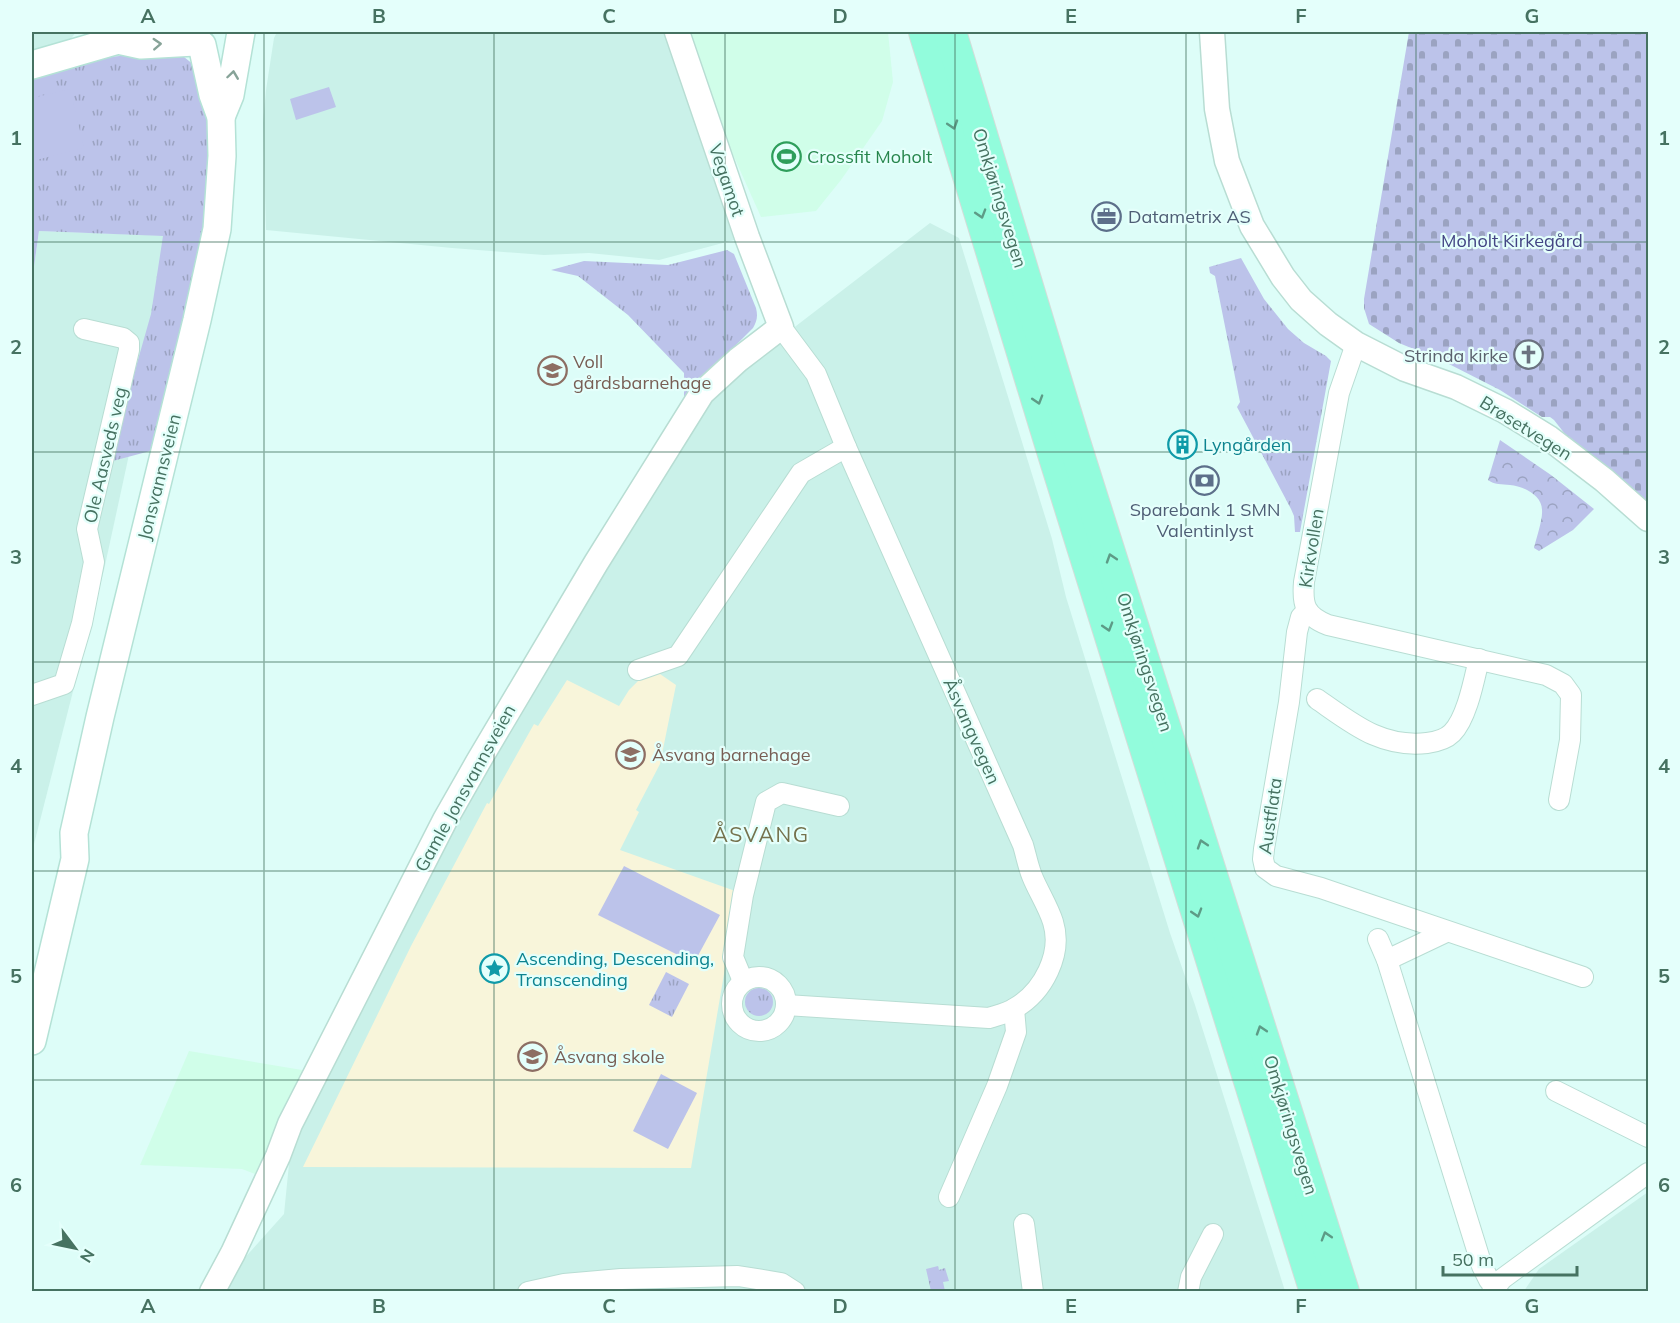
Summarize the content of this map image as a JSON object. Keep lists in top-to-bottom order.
{
  "streets": {
    "highway": ["Omkjøringsvegen"],
    "main road": ["Jonsvannsveien"],
    "street": [
      "Vegamot",
      "Brøsetvegen",
      "Ole Aasveds veg",
      "Kirkvollen",
      "Åsvangvegen",
      "Gamle Jonsvannsveien",
      "Austflata"
    ]
  },
  "crossings": [
    ["Vegamot", "Åsvangvegen"],
    ["Vegamot", "Gamle Jonsvannsveien"],
    ["Brøsetvegen", "Kirkvollen"],
    ["Kirkvollen", "Austflata"],
    ["Åsvangvegen", "Gamle Jonsvannsveien"]
  ],
  "districts": ["ÅSVANG"],
  "parks": ["Moholt Kirkegård"],
  "places": {
    "sports": ["Crossfit Moholt"],
    "office": ["Datametrix AS"],
    "church": ["Strinda kirke"],
    "school or university": ["Voll gårdsbarnehage", "Åsvang barnehage", "Åsvang skole"],
    "building": ["Lyngården"],
    "bank": ["Sparebank 1 SMN Valentinlyst"],
    "place": ["Ascending, Descending, Transcending"]
  },
  "scale_bar": "50 m",
  "north": "bottom right",
  "grid": {
    "columns": [
      "A",
      "B",
      "C",
      "D",
      "E",
      "F",
      "G"
    ],
    "rows": [
      "1",
      "2",
      "3",
      "4",
      "5",
      "6"
    ]
  }
}
